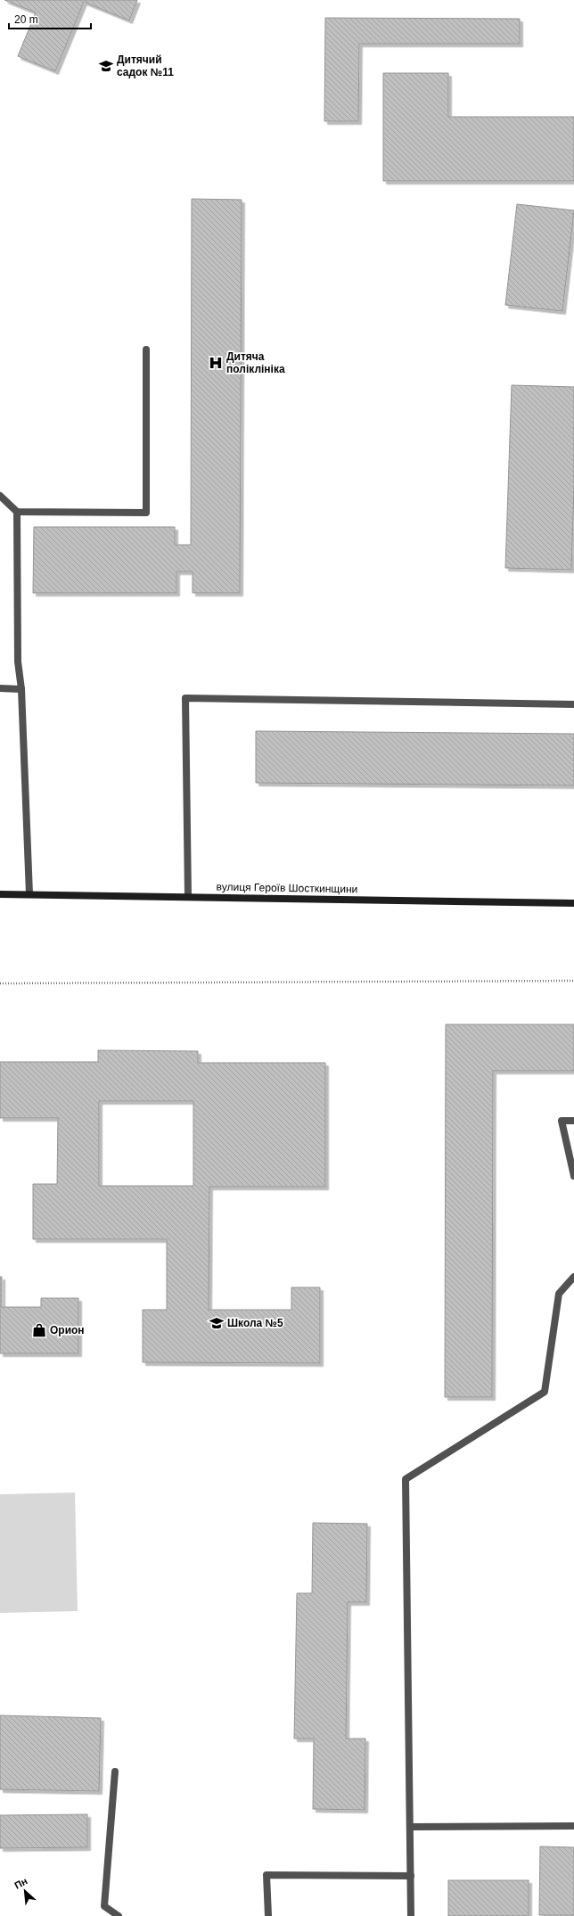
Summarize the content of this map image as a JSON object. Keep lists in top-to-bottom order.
{
  "streets": {
    "street": ["вулиця Героїв Шосткинщини"]
  },
  "places": {
    "school or university": ["Дитячий садок №11", "Школа №5"],
    "hospital": ["Дитяча поліклініка"],
    "shop": ["Орион"]
  },
  "scale_bar": "20 m",
  "north": "top left"
}
